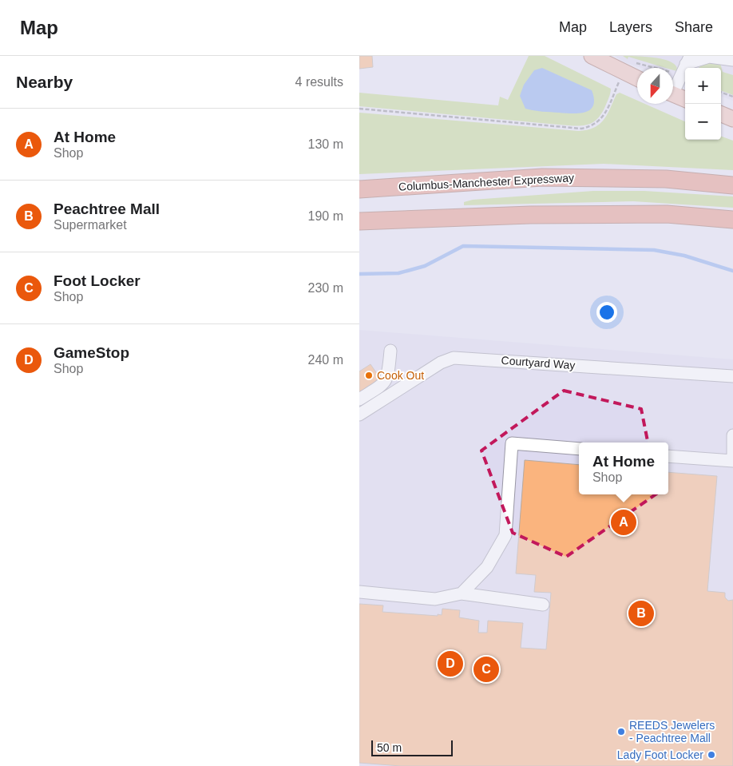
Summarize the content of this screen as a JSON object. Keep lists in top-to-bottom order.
{
  "streets": {
    "highway": ["Columbus-Manchester Expressway"],
    "lane": ["Courtyard Way"]
  },
  "places": ["Cook Out", "REEDS Jewelers - Peachtree Mall", "Lady Foot Locker"],
  "scale_bar": "50 m",
  "north": "bottom",
  "page": {
    "header": "Map",
    "nav": ["Map", "Layers", "Share"],
    "heading": ["Nearby", "4 results"],
    "map_buttons": ["+", "−"],
    "list": [
      {
        "mark": "A",
        "name": "At Home",
        "note": "Shop",
        "value": "130 m"
      },
      {
        "mark": "B",
        "name": "Peachtree Mall",
        "note": "Supermarket",
        "value": "190 m"
      },
      {
        "mark": "C",
        "name": "Foot Locker",
        "note": "Shop",
        "value": "230 m"
      },
      {
        "mark": "D",
        "name": "GameStop",
        "note": "Shop",
        "value": "240 m"
      }
    ],
    "popup": ["At Home", "Shop"],
    "pins": [
      "A",
      "B",
      "D",
      "C"
    ],
    "scale": "50 m"
  }
}
